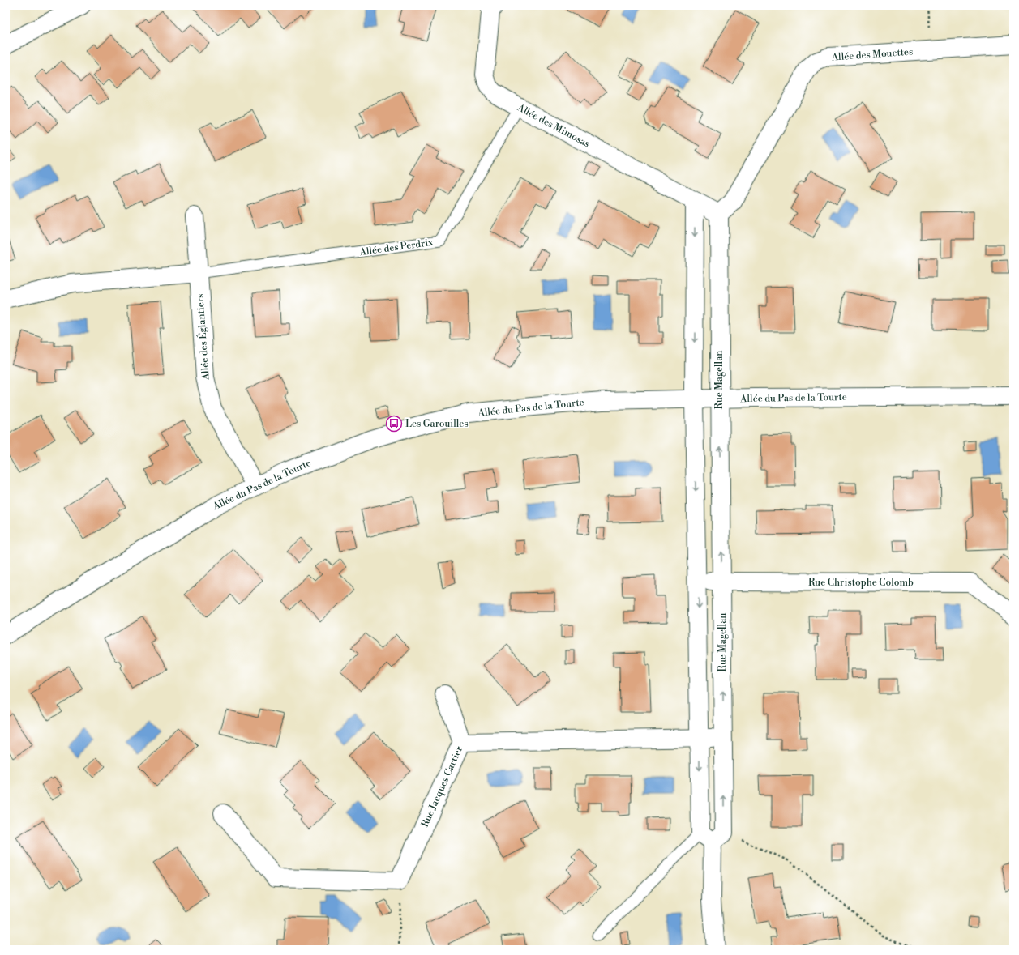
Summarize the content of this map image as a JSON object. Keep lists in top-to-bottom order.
{
  "streets": {
    "street": [
      "Allée des Mouettes",
      "Allée des Mimosas",
      "Allée des Églantiers",
      "Rue Magellan",
      "Allée du Pas de la Tourte",
      "Rue Christophe Colomb",
      "Rue Jacques Cartier"
    ],
    "lane": ["Allée des Perdrix"]
  },
  "crossings": [
    ["Allée des Mouettes", "Rue Magellan"],
    ["Allée des Mimosas", "Allée des Perdrix"],
    ["Allée des Perdrix", "Allée des Églantiers"],
    ["Allée des Églantiers", "Allée du Pas de la Tourte"],
    ["Rue Magellan", "Allée du Pas de la Tourte"],
    ["Rue Magellan", "Rue Christophe Colomb"],
    ["Rue Magellan", "Rue Jacques Cartier"]
  ],
  "places": {
    "bus stop": ["Les Garouilles"]
  }
}
